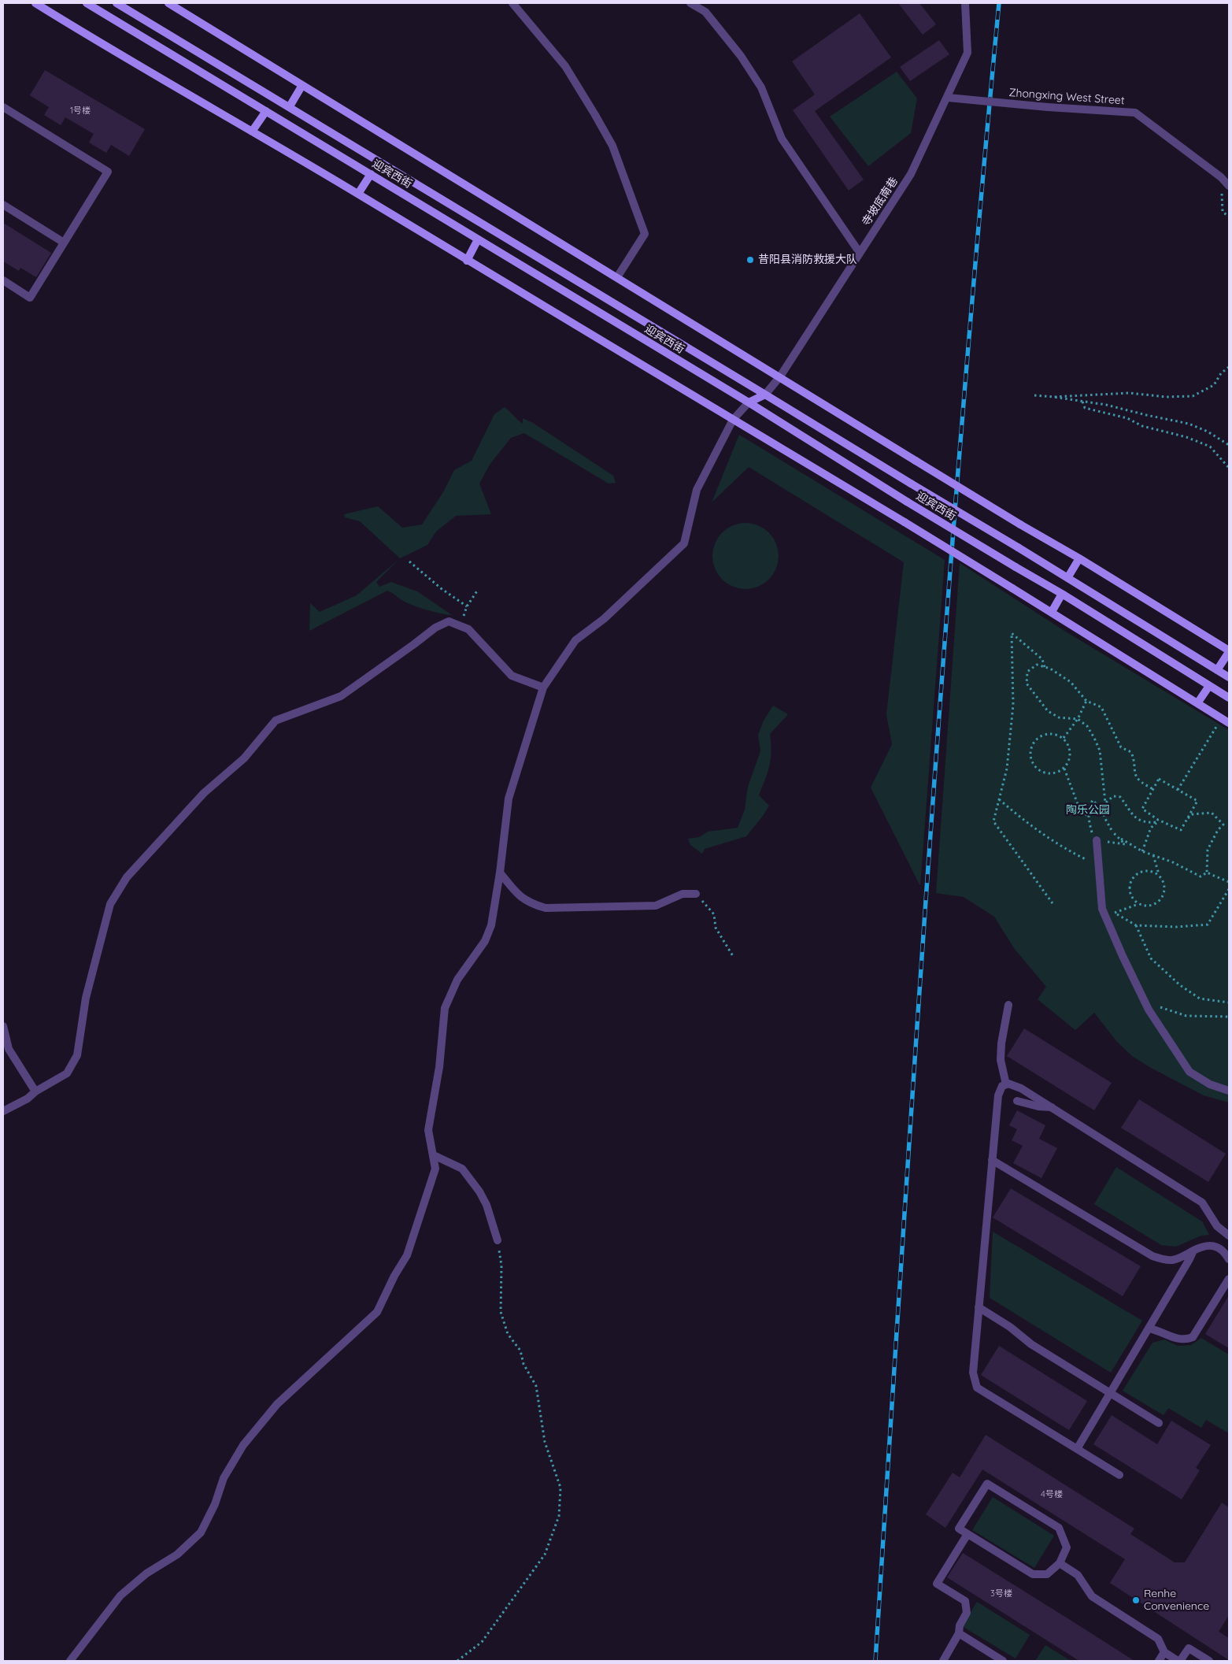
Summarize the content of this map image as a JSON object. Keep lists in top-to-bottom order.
{
  "streets": {
    "main road": ["迎宾西街"],
    "street": ["Zhongxing West Street", "寺坡底南巷"]
  },
  "crossings": [
    ["Zhongxing West Street", "寺坡底南巷"],
    ["迎宾西街", "寺坡底南巷"]
  ],
  "parks": ["陶乐公园"],
  "places": ["昔阳县消防救援大队", "Renhe Convenience"],
  "house_numbers": ["1号楼", "4号楼", "3号楼"]
}
